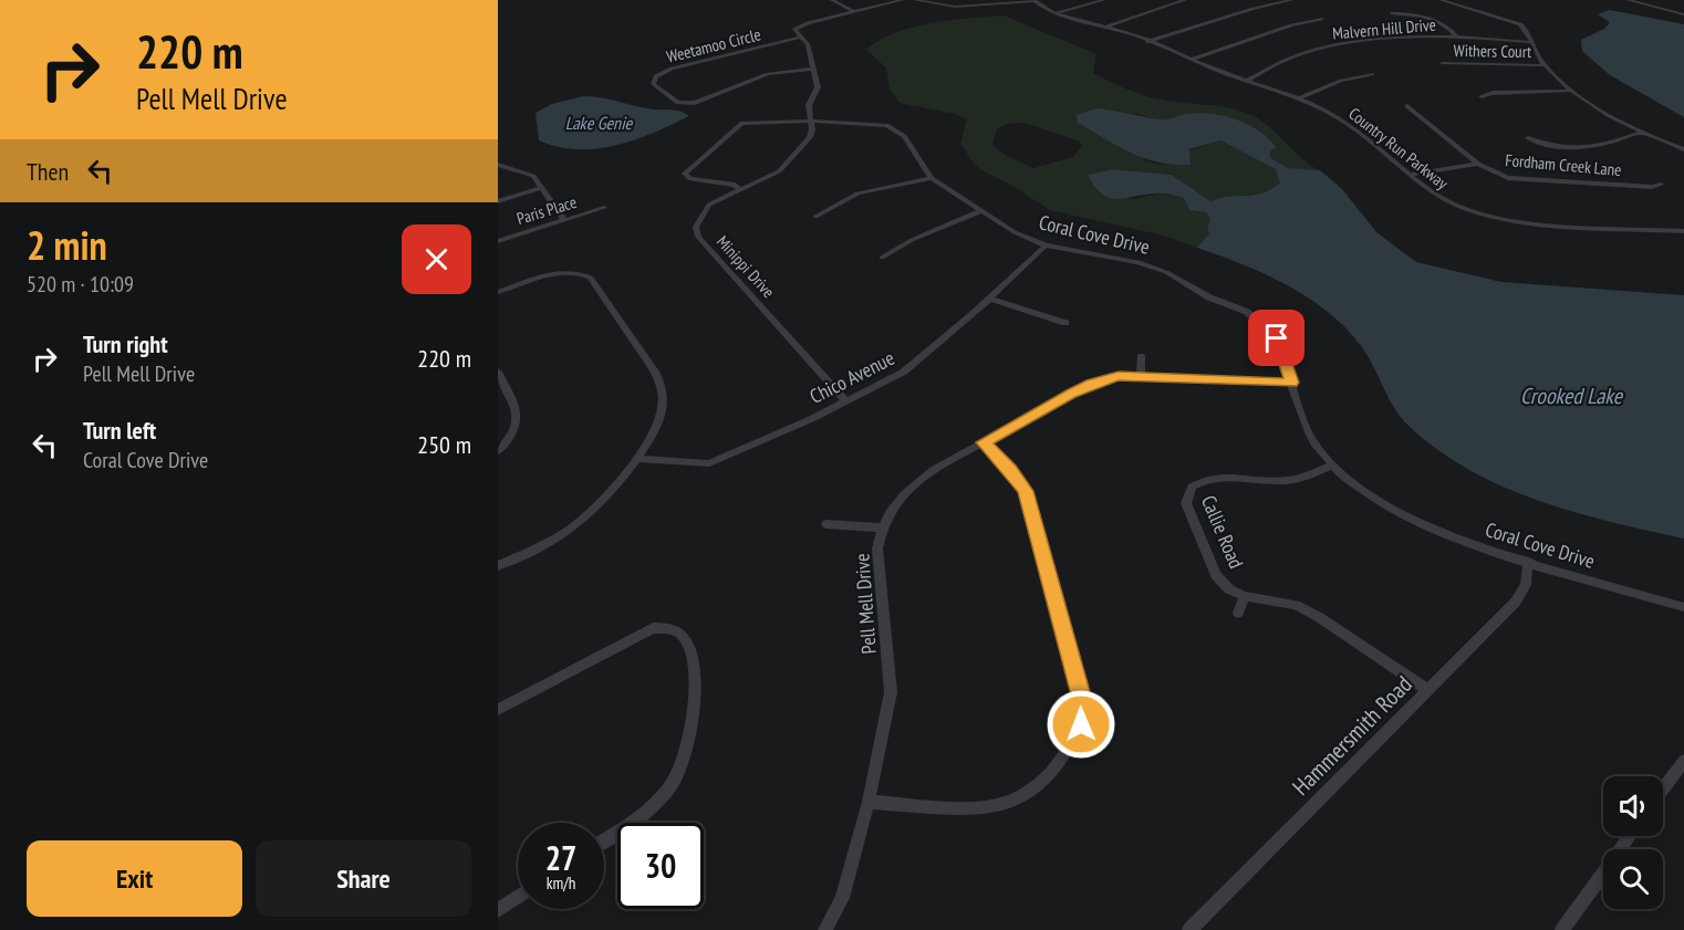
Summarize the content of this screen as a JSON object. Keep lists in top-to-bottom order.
{
  "streets": {
    "street": [
      "Malvern Hill Drive",
      "Weetamoo Circle",
      "Withers Court",
      "Country Run Parkway",
      "Fordham Creek Lane",
      "Paris Place",
      "Coral Cove Drive",
      "Minippi Drive",
      "Chico Avenue",
      "Callie Road",
      "Pell Mell Drive",
      "Hammersmith Road"
    ]
  },
  "crossings": [
    ["Malvern Hill Drive", "Country Run Parkway"],
    ["Weetamoo Circle", "Minippi Drive"],
    ["Coral Cove Drive", "Minippi Drive"],
    ["Coral Cove Drive", "Chico Avenue"],
    ["Coral Cove Drive", "Callie Road"],
    ["Coral Cove Drive", "Pell Mell Drive"],
    ["Coral Cove Drive", "Hammersmith Road"],
    ["Minippi Drive", "Chico Avenue"],
    ["Callie Road", "Hammersmith Road"]
  ],
  "water": ["Lake Genie", "Crooked Lake"],
  "page": {
    "turn": ["220 m", "Pell Mell Drive"],
    "then": "Then",
    "heading": ["2 min", "520 m · 10:09"],
    "list": [
      {
        "name": "Turn right",
        "note": "Pell Mell Drive",
        "value": "220 m"
      },
      {
        "name": "Turn left",
        "note": "Coral Cove Drive",
        "value": "250 m"
      }
    ],
    "speed": "27 km/h",
    "limit": "30",
    "buttons": ["Exit", "Share"]
  }
}
